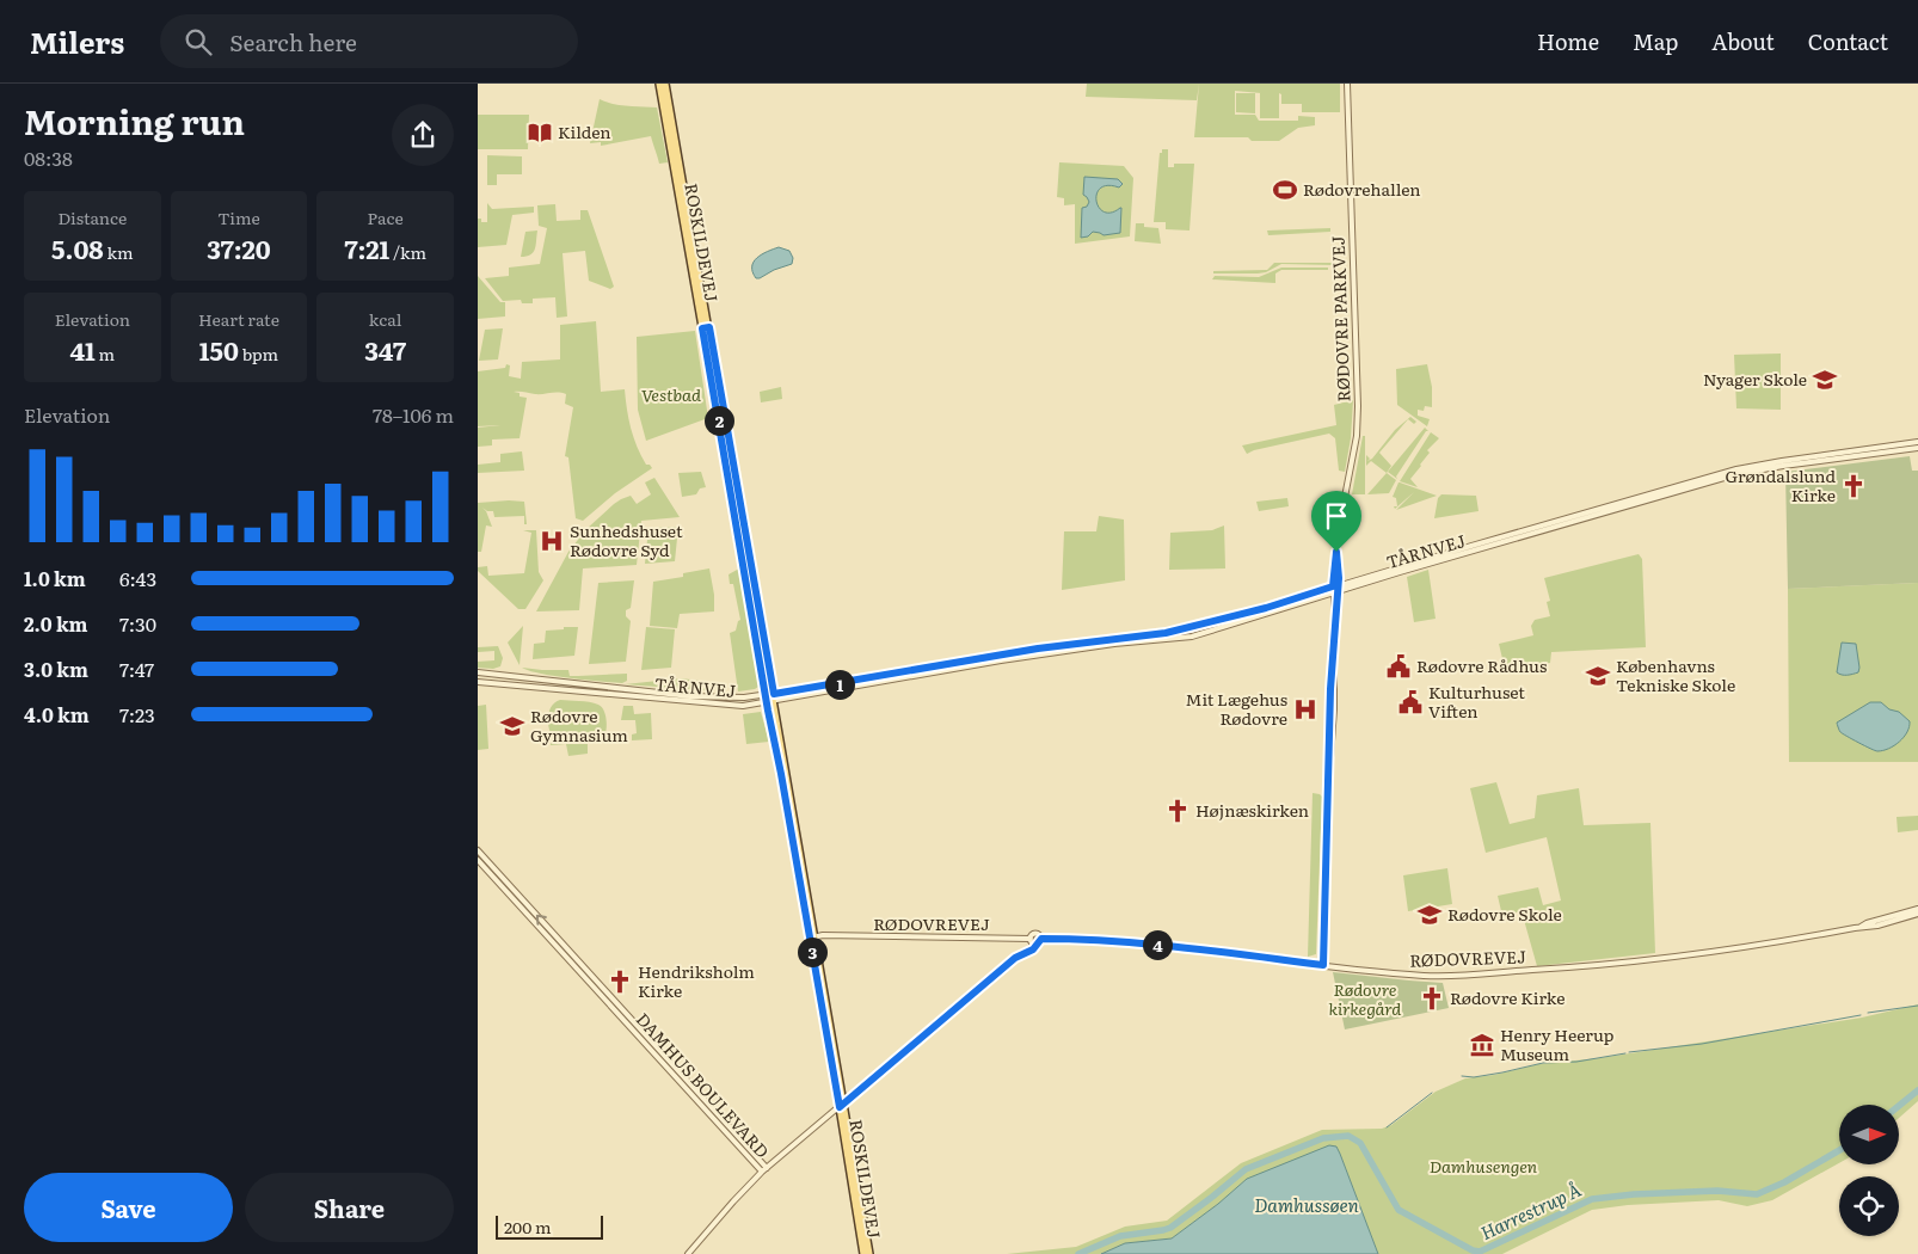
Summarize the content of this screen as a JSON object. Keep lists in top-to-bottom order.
{
  "streets": {
    "main road": ["ROSKILDEVEJ"],
    "street": [
      "RØDOVRE PARKVEJ",
      "TÅRNVEJ",
      "RØDOVREVEJ",
      "DAMHUS BOULEVARD"
    ]
  },
  "crossings": [
    ["ROSKILDEVEJ", "TÅRNVEJ"],
    ["ROSKILDEVEJ", "RØDOVREVEJ"],
    ["RØDOVRE PARKVEJ", "TÅRNVEJ"],
    ["RØDOVRE PARKVEJ", "RØDOVREVEJ"]
  ],
  "water": ["Damhussøen", "Harrestrup Å"],
  "parks": ["Vestbad", "Rødovre kirkegård", "Damhusengen"],
  "places": {
    "library": ["Kilden"],
    "sports": ["Rødovrehallen"],
    "school or university": [
      "Nyager Skole",
      "Københavns Tekniske Skole",
      "Rødovre Gymnasium",
      "Rødovre Skole"
    ],
    "church": [
      "Grøndalslund Kirke",
      "Højnæskirken",
      "Hendriksholm Kirke",
      "Rødovre Kirke"
    ],
    "hospital": ["Sunhedshuset Rødovre Syd", "Mit Lægehus Rødovre"],
    "public building": ["Rødovre Rådhus", "Kulturhuset Viften"],
    "museum": ["Henry Heerup Museum"]
  },
  "scale_bar": "200 m",
  "north": "right",
  "page": {
    "header": "Milers",
    "search": "Search here",
    "nav": [
      "Home",
      "Map",
      "About",
      "Contact"
    ],
    "heading": ["Morning run", "08:38"],
    "stats": [
      ["Distance", "5.08 km"],
      ["Time", "37:20"],
      ["Pace", "7:21 /km"],
      ["Elevation", "41 m"],
      ["Heart rate", "150 bpm"],
      ["kcal", "347"]
    ],
    "chart": ["Elevation", "78–106 m"],
    "pins": [
      "2",
      "1",
      "4",
      "3"
    ],
    "list": [
      {
        "name": "1.0 km",
        "note": "6:43"
      },
      {
        "name": "2.0 km",
        "note": "7:30"
      },
      {
        "name": "3.0 km",
        "note": "7:47"
      },
      {
        "name": "4.0 km",
        "note": "7:23"
      }
    ],
    "buttons": ["Save", "Share"],
    "scale": "200 m"
  }
}
